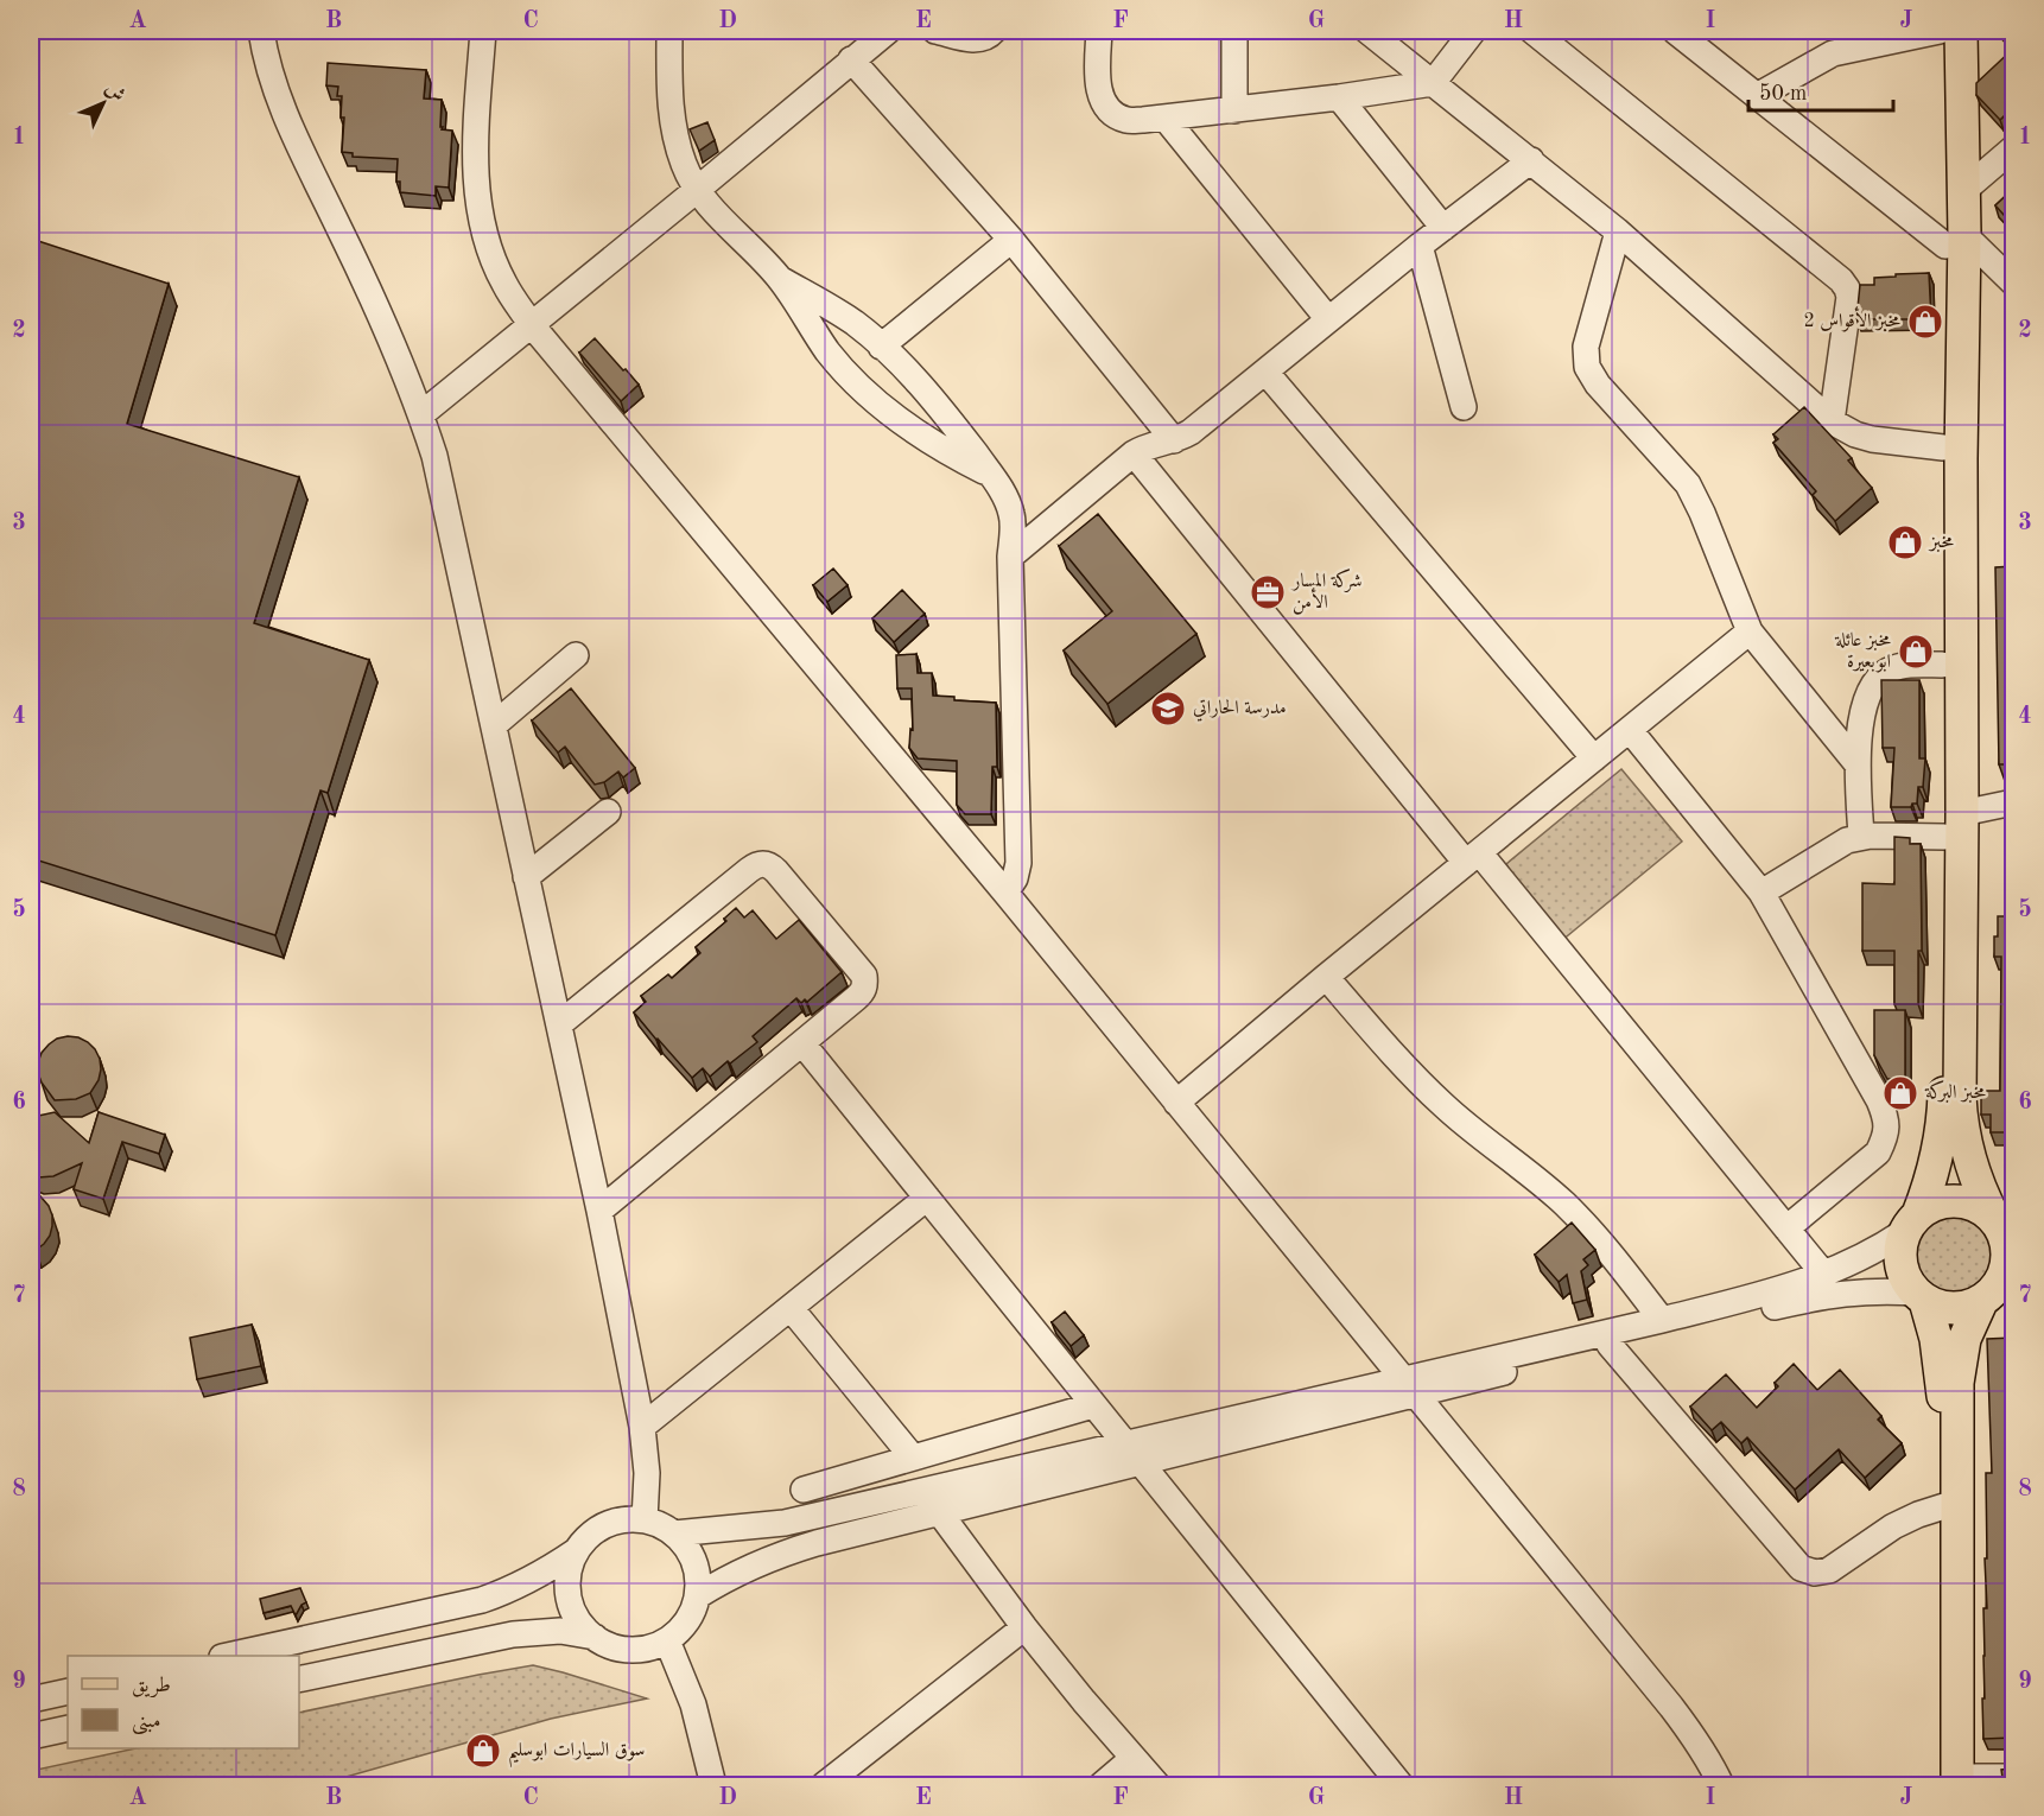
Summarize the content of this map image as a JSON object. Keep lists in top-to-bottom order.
{
  "places": {
    "shop": [
      "مخبز الأقواس 2",
      "مخبز",
      "مخبز عائلة ابوبعيرة",
      "مخبز البركة",
      "سوق السيارات ابوسليم"
    ],
    "office": ["شركة المسار الأمن"],
    "school or university": ["مدرسة الحاراتي"]
  },
  "legend": ["طريق", "مبنى"],
  "scale_bar": "50 m",
  "north": "top right",
  "grid": {
    "columns": [
      "A",
      "B",
      "C",
      "D",
      "E",
      "F",
      "G",
      "H",
      "I",
      "J"
    ],
    "rows": [
      "1",
      "2",
      "3",
      "4",
      "5",
      "6",
      "7",
      "8",
      "9"
    ]
  }
}
